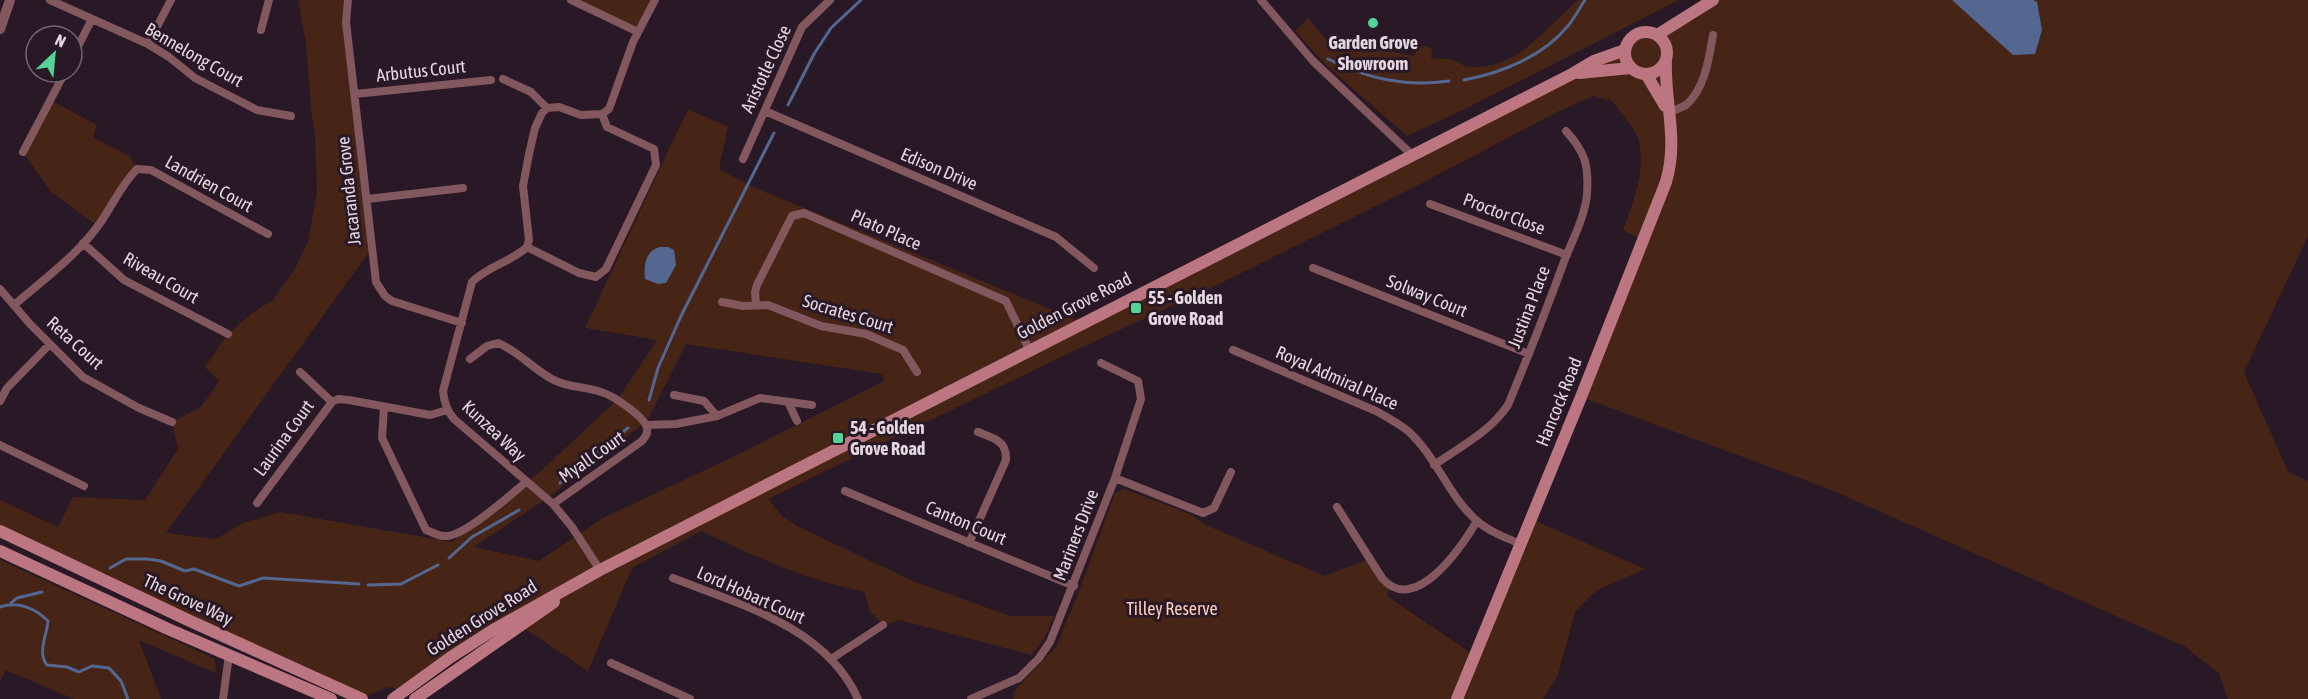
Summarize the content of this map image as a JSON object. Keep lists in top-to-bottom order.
{
  "streets": {
    "main road": ["Golden Grove Road", "Hancock Road", "The Grove Way"],
    "street": [
      "Bennelong Court",
      "Aristotle Close",
      "Arbutus Court",
      "Edison Drive",
      "Landrien Court",
      "Jacaranda Grove",
      "Proctor Close",
      "Plato Place",
      "Riveau Court",
      "Solway Court",
      "Justina Place",
      "Socrates Court",
      "Reta Court",
      "Royal Admiral Place",
      "Kunzea Way",
      "Laurina Court",
      "Myall Court",
      "Canton Court",
      "Mariners Drive",
      "Lord Hobart Court"
    ]
  },
  "crossings": [
    ["Aristotle Close", "Edison Drive"],
    ["Arbutus Court", "Jacaranda Grove"],
    ["Landrien Court", "Riveau Court"],
    ["Landrien Court", "Reta Court"],
    ["Jacaranda Grove", "Kunzea Way"],
    ["Proctor Close", "Justina Place"],
    ["Plato Place", "Golden Grove Road"],
    ["Plato Place", "Socrates Court"],
    ["Solway Court", "Justina Place"],
    ["Golden Grove Road", "Hancock Road"],
    ["Golden Grove Road", "Kunzea Way"],
    ["Justina Place", "Royal Admiral Place"],
    ["Royal Admiral Place", "Hancock Road"],
    ["Kunzea Way", "Laurina Court"],
    ["Kunzea Way", "Myall Court"],
    ["Canton Court", "Mariners Drive"]
  ],
  "parks": ["Tilley Reserve"],
  "places": {
    "other": ["Garden Grove Showroom"],
    "transit": ["55 - Golden Grove Road", "54 - Golden Grove Road"]
  },
  "north": "top right"
}
